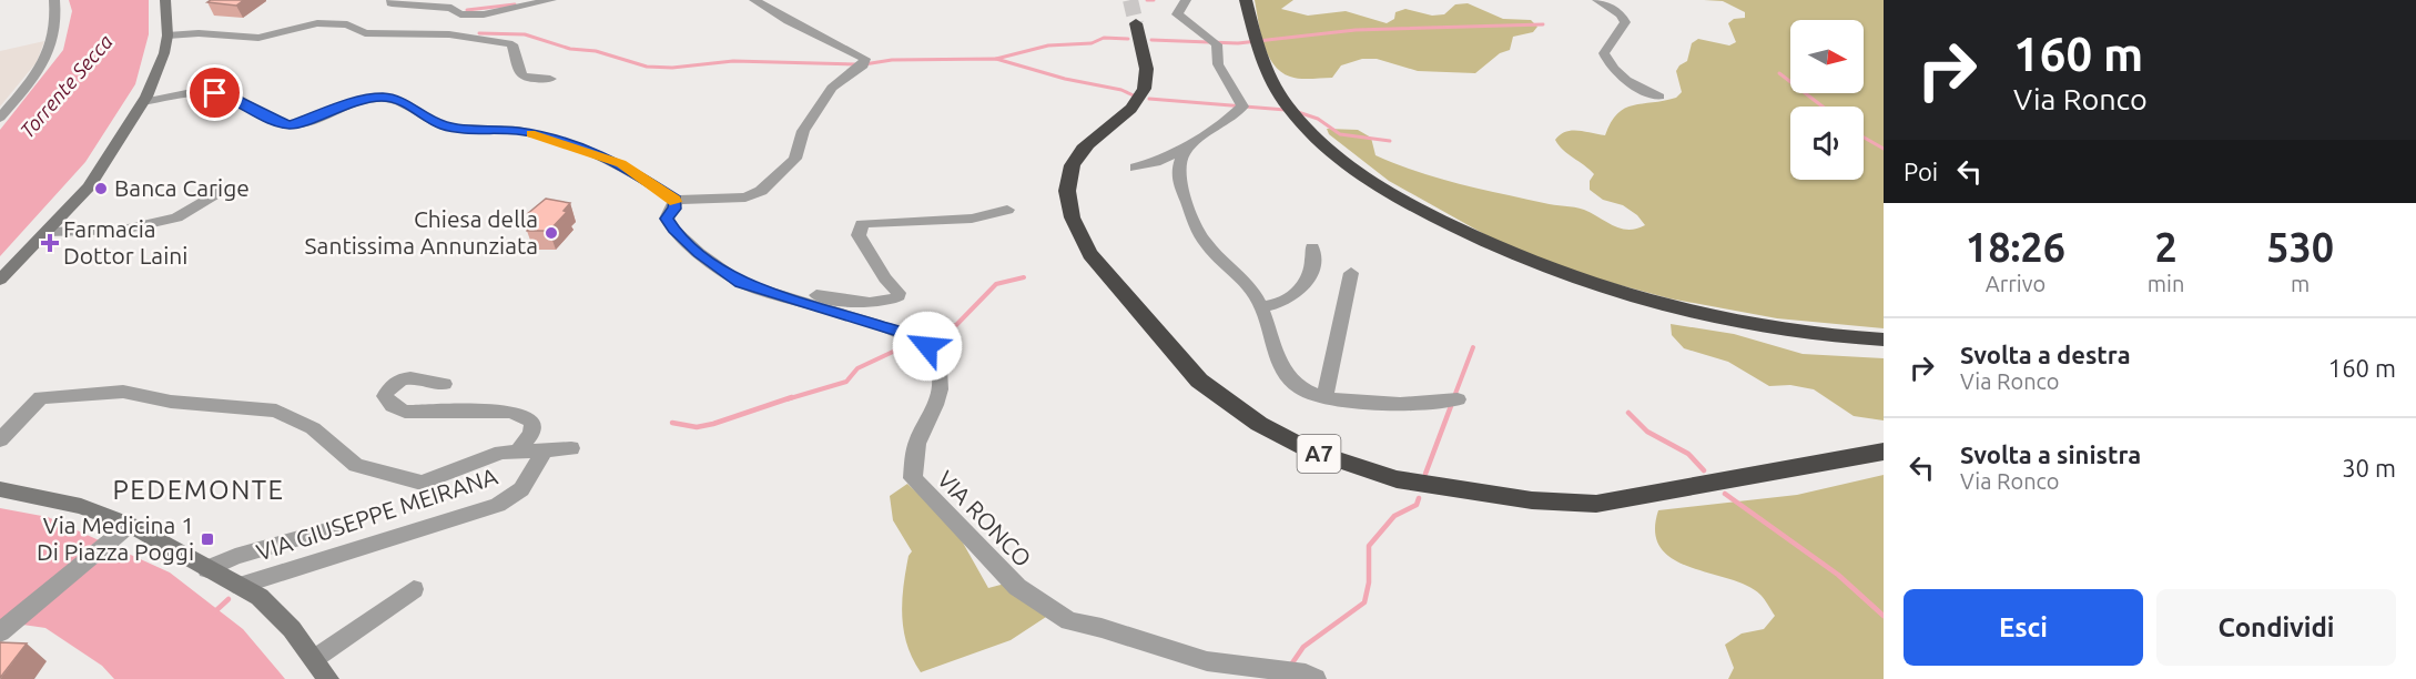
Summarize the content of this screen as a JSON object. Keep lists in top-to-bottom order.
{
  "streets": {
    "highway": ["A7"],
    "street": ["VIA GIUSEPPE MEIRANA", "VIA RONCO"]
  },
  "districts": ["PEDEMONTE"],
  "water": ["Torrente Secca"],
  "places": {
    "other": ["Banca Carige", "Chiesa della Santissima Annunziata"],
    "health": ["Farmacia Dottor Laini"],
    "transit": ["Via Medicina 1 Di Piazza Poggi"]
  },
  "north": "right",
  "page": {
    "turn": ["160 m", "Via Ronco"],
    "then": "Poi",
    "eta": [
      "18:26",
      "Arrivo",
      "2",
      "min",
      "530",
      "m"
    ],
    "list": [
      {
        "name": "Svolta a destra",
        "note": "Via Ronco",
        "value": "160 m"
      },
      {
        "name": "Svolta a sinistra",
        "note": "Via Ronco",
        "value": "30 m"
      }
    ],
    "buttons": ["Esci", "Condividi"]
  }
}
